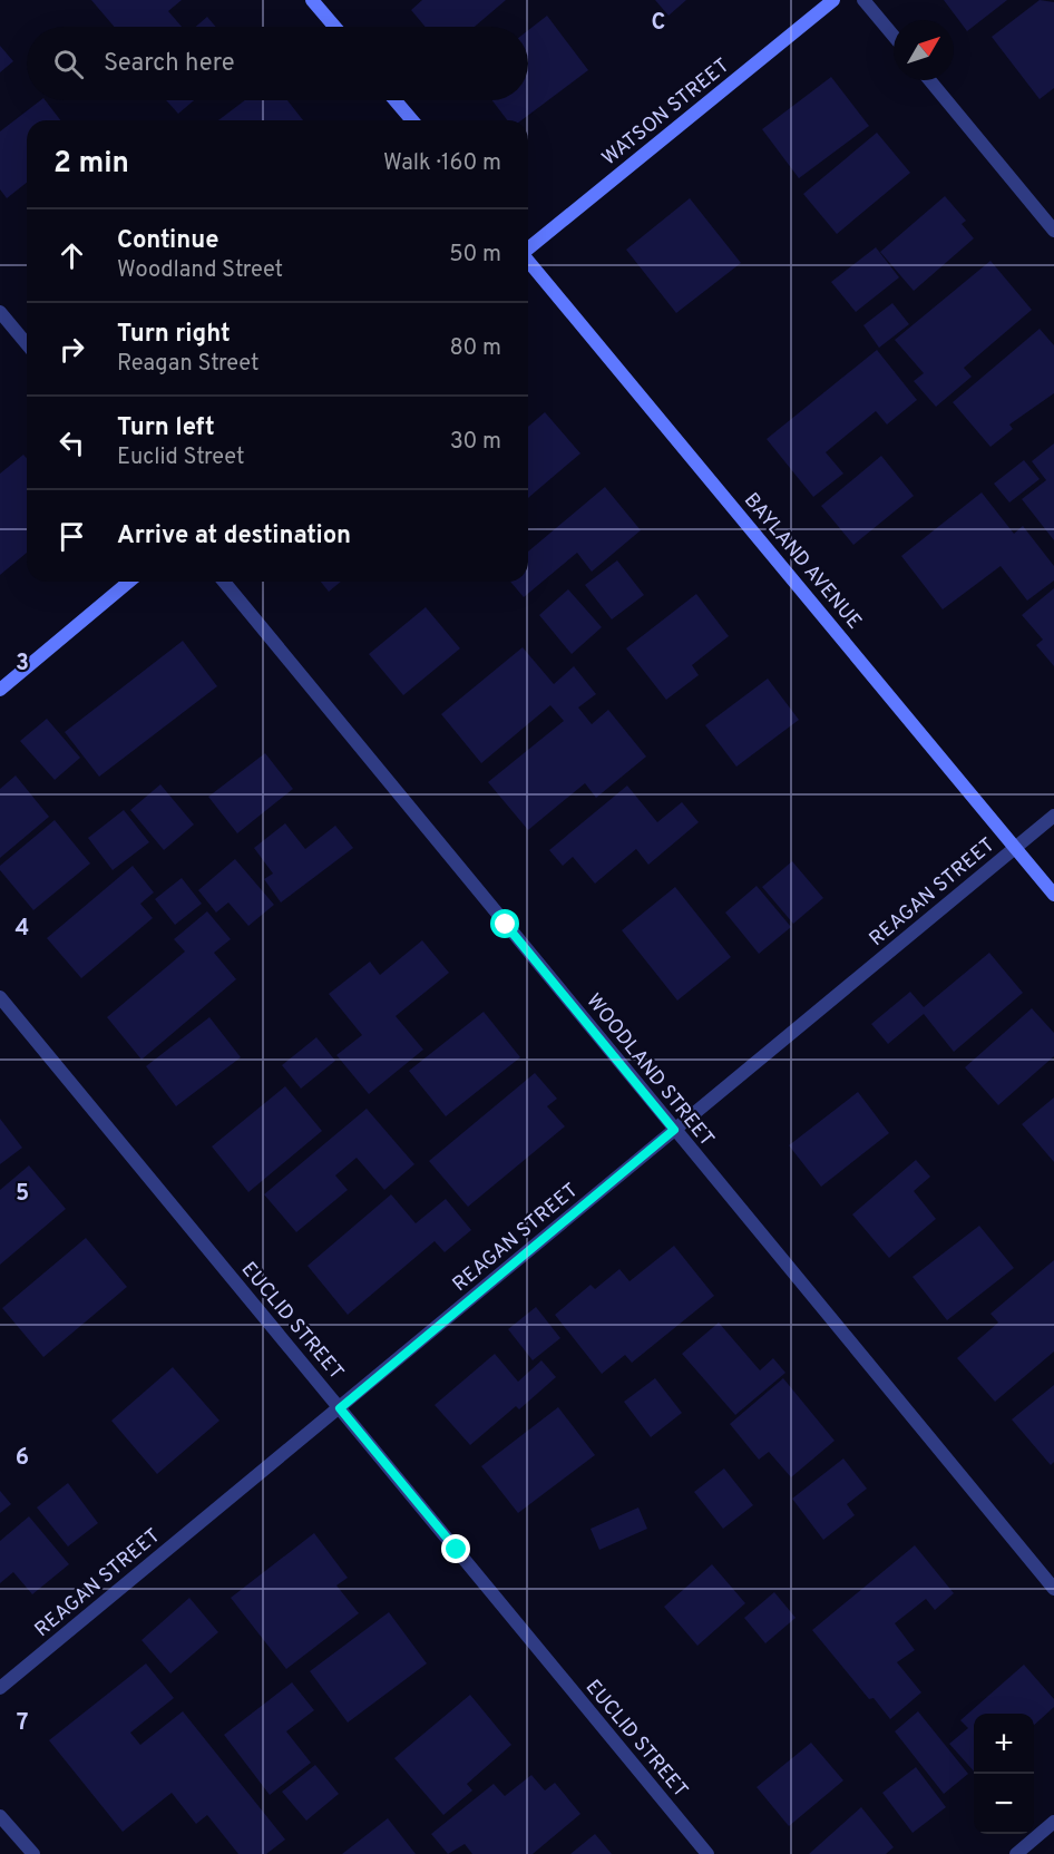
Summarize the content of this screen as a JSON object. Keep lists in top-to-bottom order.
{
  "streets": {
    "street": [
      "WATSON STREET",
      "BAYLAND AVENUE",
      "REAGAN STREET",
      "WOODLAND STREET",
      "EUCLID STREET"
    ]
  },
  "crossings": [
    ["BAYLAND AVENUE", "REAGAN STREET"],
    ["REAGAN STREET", "WOODLAND STREET"],
    ["REAGAN STREET", "EUCLID STREET"]
  ],
  "north": "top right",
  "page": {
    "search": "Search here",
    "heading": ["2 min", "Walk · 160 m"],
    "list": [
      ["Continue", "Woodland Street", "50 m"],
      ["Turn right", "Reagan Street", "80 m"],
      ["Turn left", "Euclid Street", "30 m"],
      "Arrive at destination"
    ],
    "map_buttons": ["+", "−"]
  },
  "grid": {
    "columns": ["C"],
    "rows": [
      "3",
      "4",
      "5",
      "6",
      "7"
    ]
  }
}
